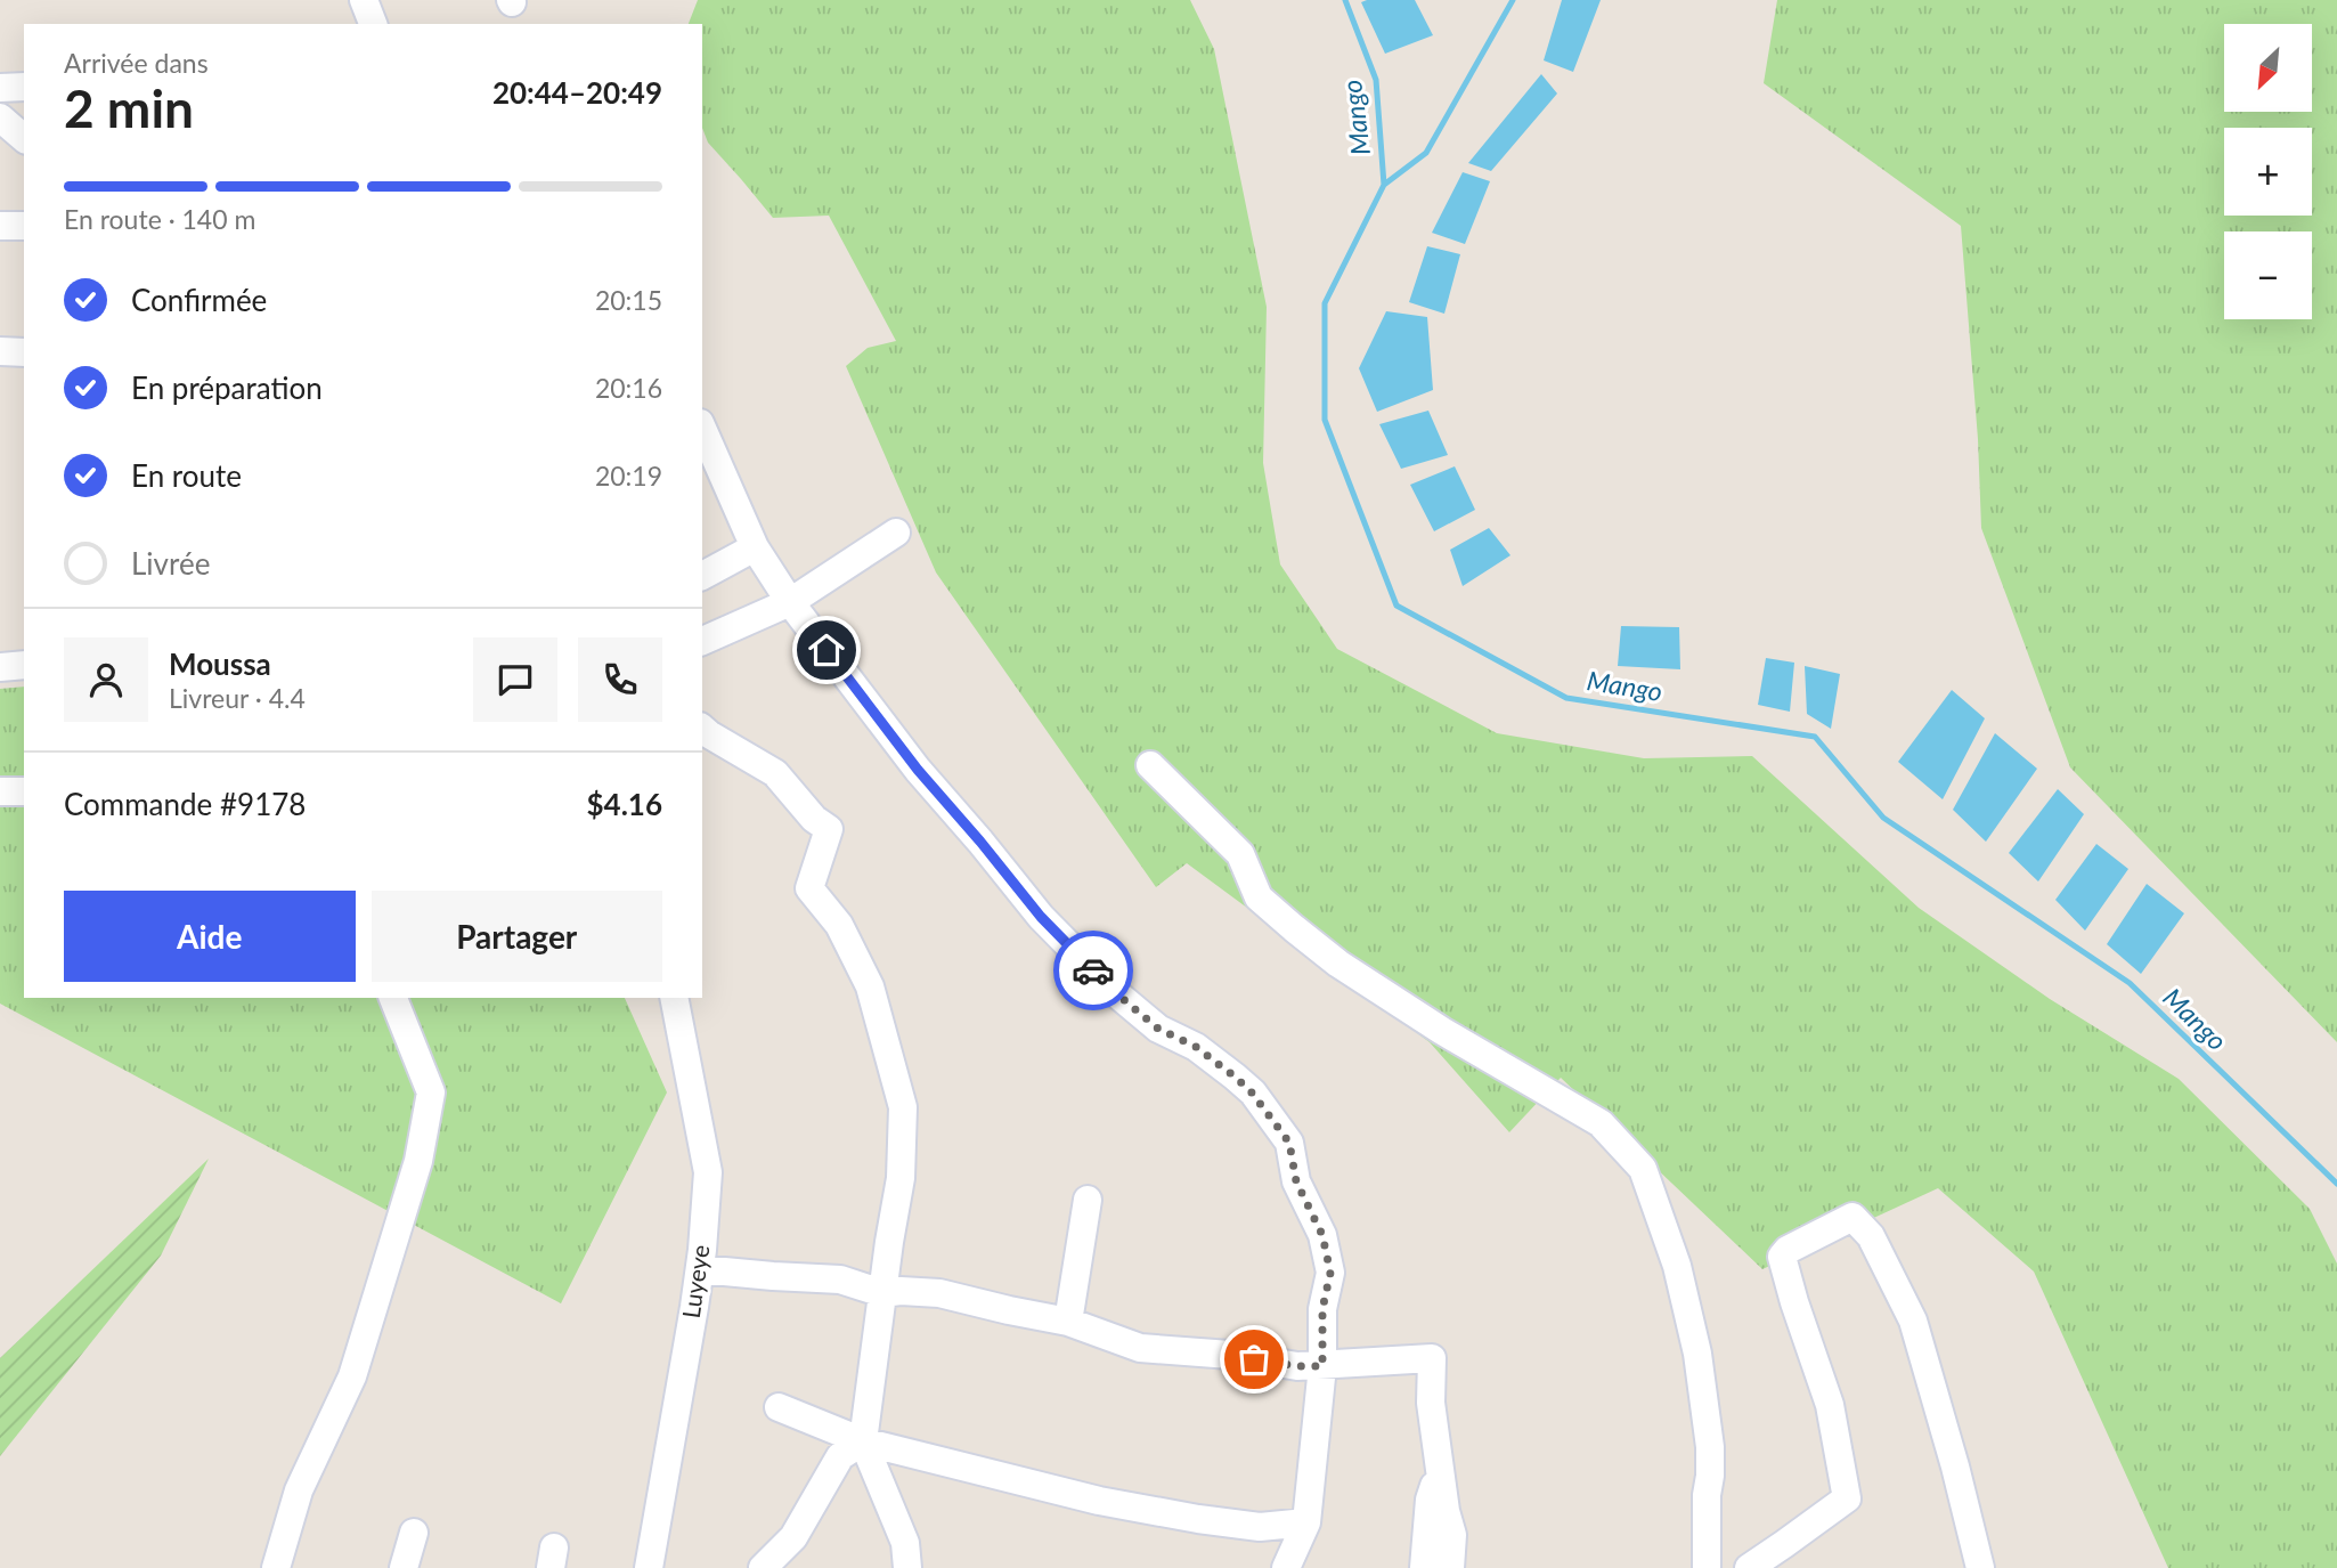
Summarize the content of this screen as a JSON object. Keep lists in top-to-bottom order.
{
  "streets": {
    "street": ["Luyeye"]
  },
  "water": ["Mango"],
  "north": "bottom left",
  "page": {
    "map_buttons": ["+", "−"],
    "heading": ["2 min", "Arrivée dans", "20:44–20:49"],
    "panel": [
      "Moussa",
      "Livreur · 4.4",
      "Commande #9178",
      "$4.16"
    ],
    "bar": "En route · 140 m",
    "list": [
      ["Confirmée", "20:15"],
      ["En préparation", "20:16"],
      ["En route", "20:19"],
      "Livrée"
    ],
    "buttons": ["Aide", "Partager"]
  }
}
